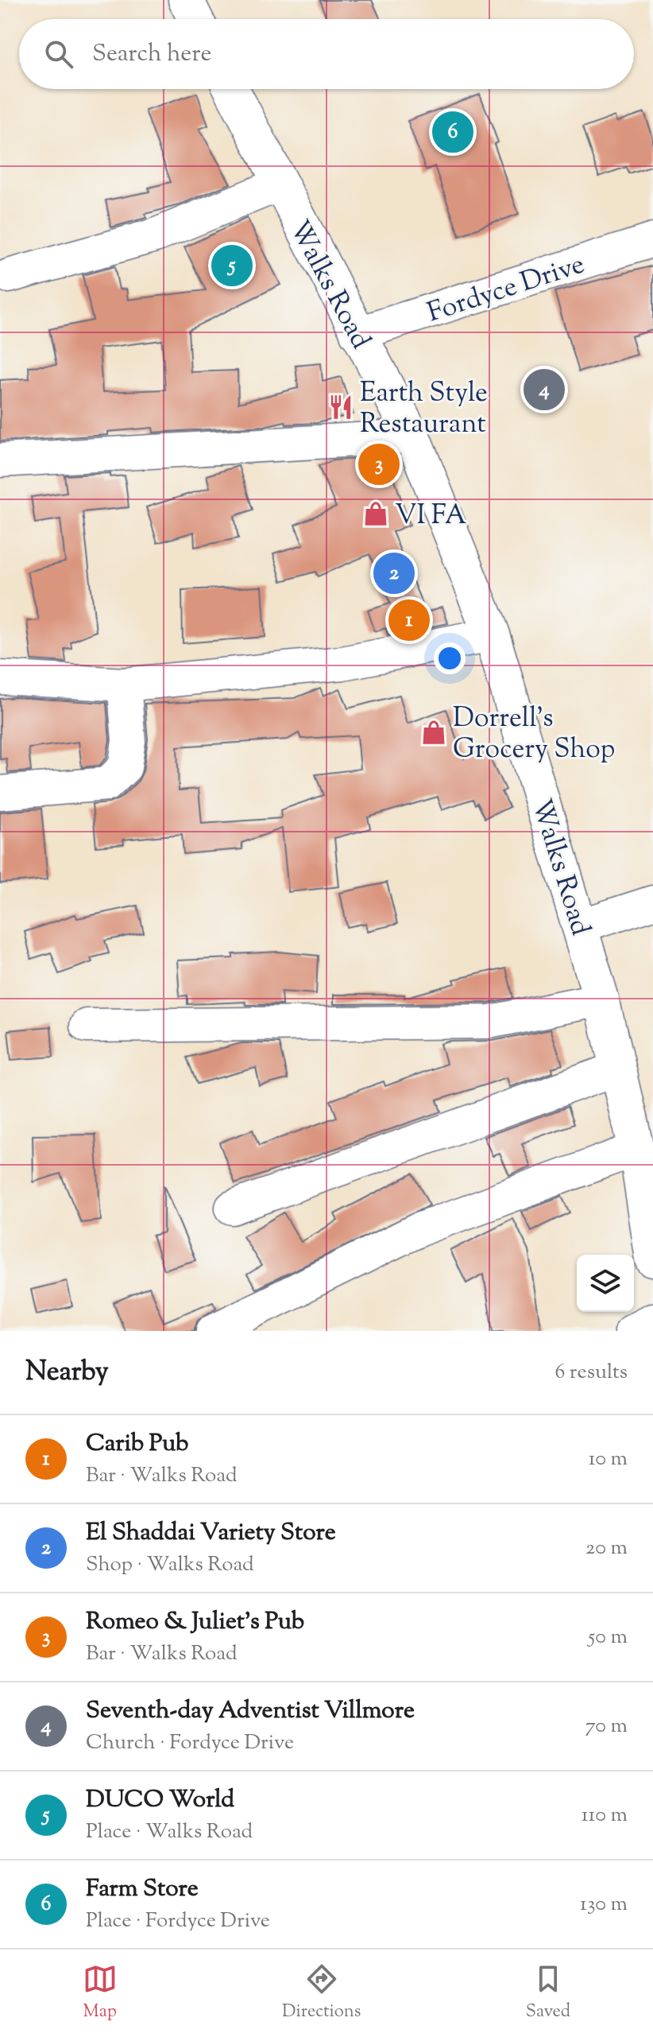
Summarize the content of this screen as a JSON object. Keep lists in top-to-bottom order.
{
  "streets": {
    "main road": ["Walks Road"],
    "street": ["Fordyce Drive"]
  },
  "crossings": [
    ["Walks Road", "Fordyce Drive"]
  ],
  "places": {
    "restaurant": ["Earth Style Restaurant"],
    "shop": ["VI FA", "Dorrell's Grocery Shop"]
  },
  "page": {
    "search": "Search here",
    "pins": [
      "6",
      "5",
      "4",
      "3",
      "2",
      "1"
    ],
    "heading": ["Nearby", "6 results"],
    "list": [
      {
        "mark": "1",
        "name": "Carib Pub",
        "note": "Bar · Walks Road",
        "value": "10 m"
      },
      {
        "mark": "2",
        "name": "El Shaddai Variety Store",
        "note": "Shop · Walks Road",
        "value": "20 m"
      },
      {
        "mark": "3",
        "name": "Romeo & Juliet's Pub",
        "note": "Bar · Walks Road",
        "value": "50 m"
      },
      {
        "mark": "4",
        "name": "Seventh-day Adventist Villmore",
        "note": "Church · Fordyce Drive",
        "value": "70 m"
      },
      {
        "mark": "5",
        "name": "DUCO World",
        "note": "Place · Walks Road",
        "value": "110 m"
      },
      {
        "mark": "6",
        "name": "Farm Store",
        "note": "Place · Fordyce Drive",
        "value": "130 m"
      }
    ],
    "nav": ["Map", "Directions", "Saved"]
  }
}
